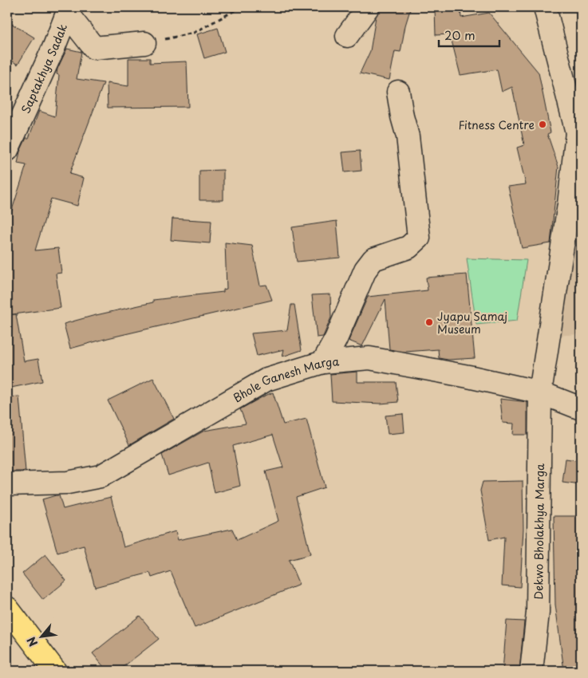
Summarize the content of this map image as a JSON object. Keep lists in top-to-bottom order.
{
  "streets": {
    "street": ["Saptakhya Sadak", "Bhole Ganesh Marga", "Dekwo Bholakhya Marga"]
  },
  "crossings": [
    ["Bhole Ganesh Marga", "Dekwo Bholakhya Marga"]
  ],
  "places": ["Fitness Centre", "Jyapu Samaj Museum"],
  "scale_bar": "20 m",
  "north": "bottom left"
}
